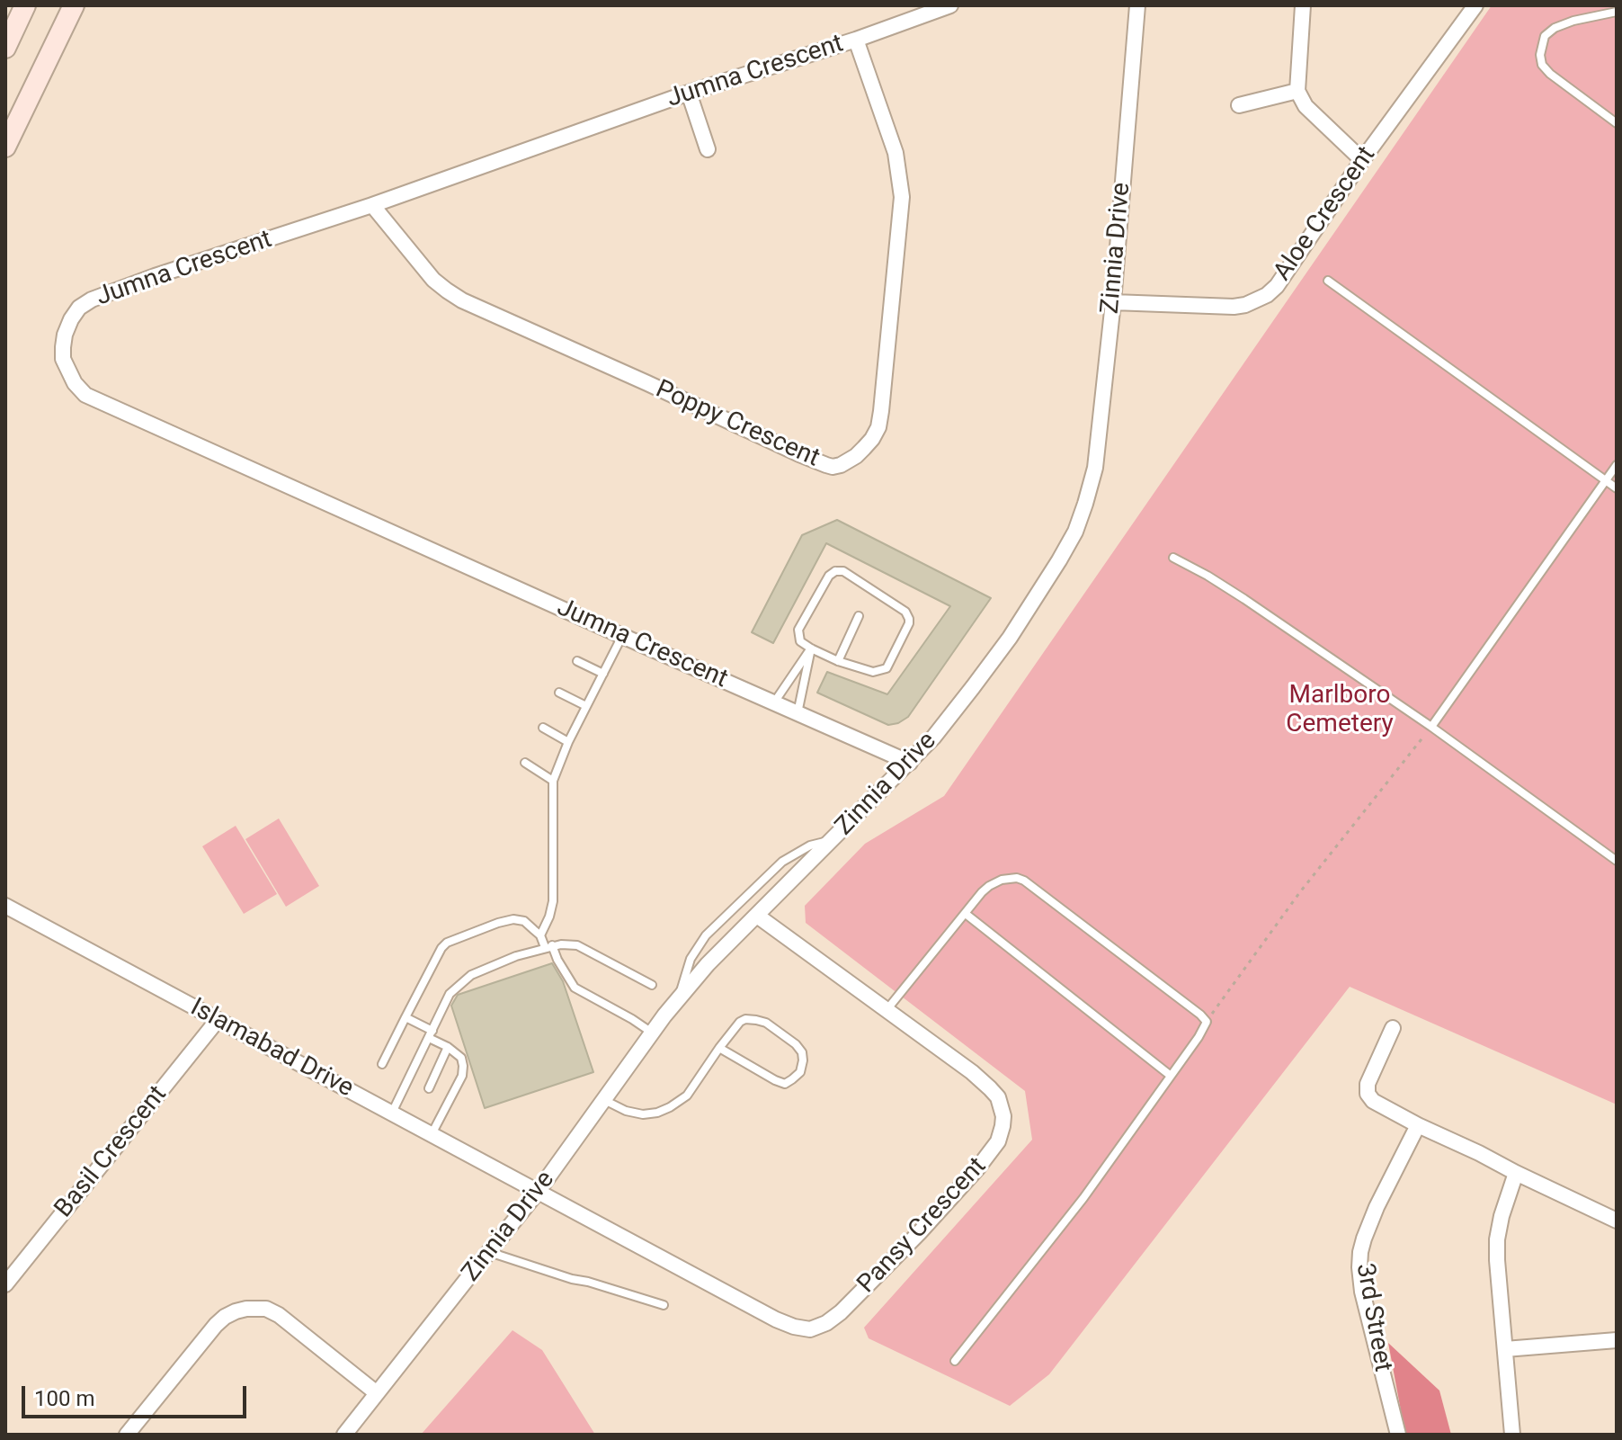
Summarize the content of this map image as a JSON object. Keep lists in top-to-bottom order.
{
  "streets": {
    "street": [
      "Jumna Crescent",
      "Aloe Crescent",
      "Zinnia Drive",
      "Poppy Crescent",
      "Islamabad Drive",
      "Basil Crescent",
      "Pansy Crescent",
      "3rd Street"
    ]
  },
  "crossings": [
    ["Jumna Crescent", "Zinnia Drive"],
    ["Jumna Crescent", "Poppy Crescent"],
    ["Aloe Crescent", "Zinnia Drive"],
    ["Zinnia Drive", "Islamabad Drive"],
    ["Zinnia Drive", "Pansy Crescent"],
    ["Islamabad Drive", "Basil Crescent"],
    ["Islamabad Drive", "Pansy Crescent"]
  ],
  "parks": ["Marlboro Cemetery"],
  "scale_bar": "100 m"
}
